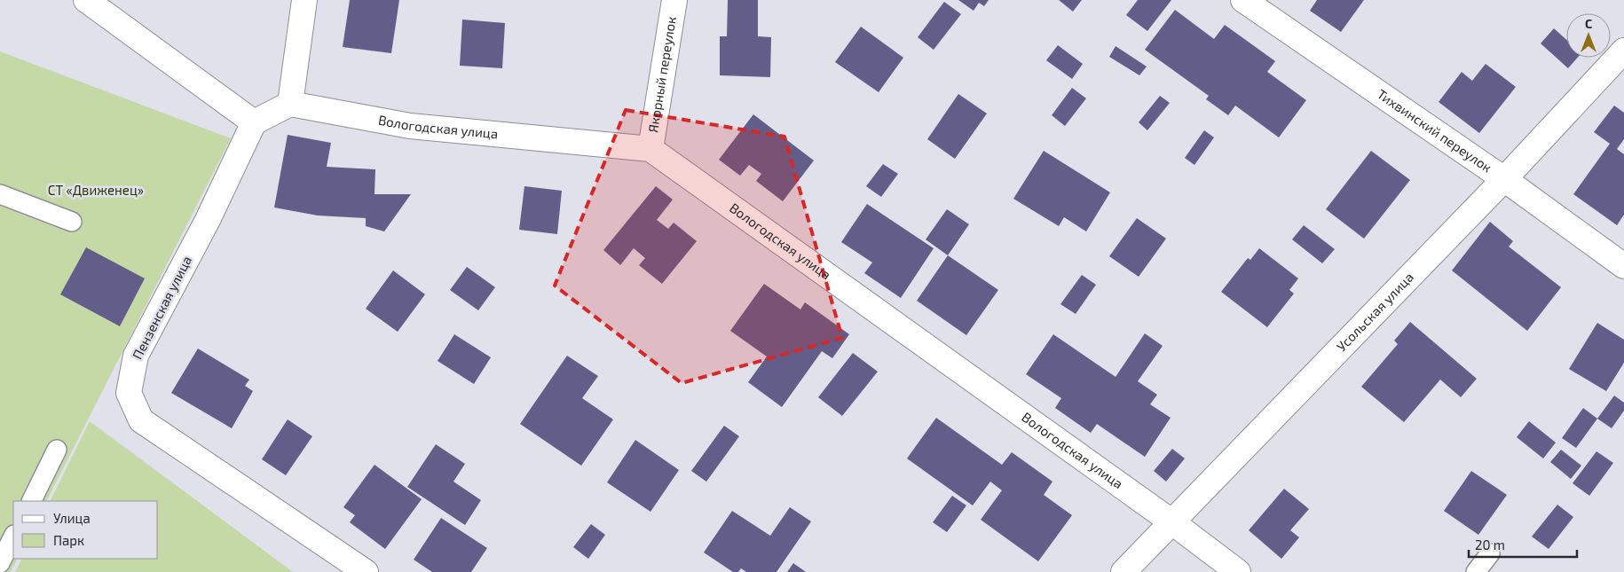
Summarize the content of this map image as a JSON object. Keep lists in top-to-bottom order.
{
  "streets": {
    "street": [
      "Якорный переулок",
      "Вологодская улица",
      "Тихвинский переулок",
      "Пензенская улица",
      "Усольская улица"
    ]
  },
  "crossings": [
    ["Якорный переулок", "Вологодская улица"],
    ["Вологодская улица", "Усольская улица"],
    ["Тихвинский переулок", "Усольская улица"]
  ],
  "parks": ["СТ «Движенец»"],
  "legend": ["Улица", "Парк"],
  "scale_bar": "20 m",
  "north": "top"
}
